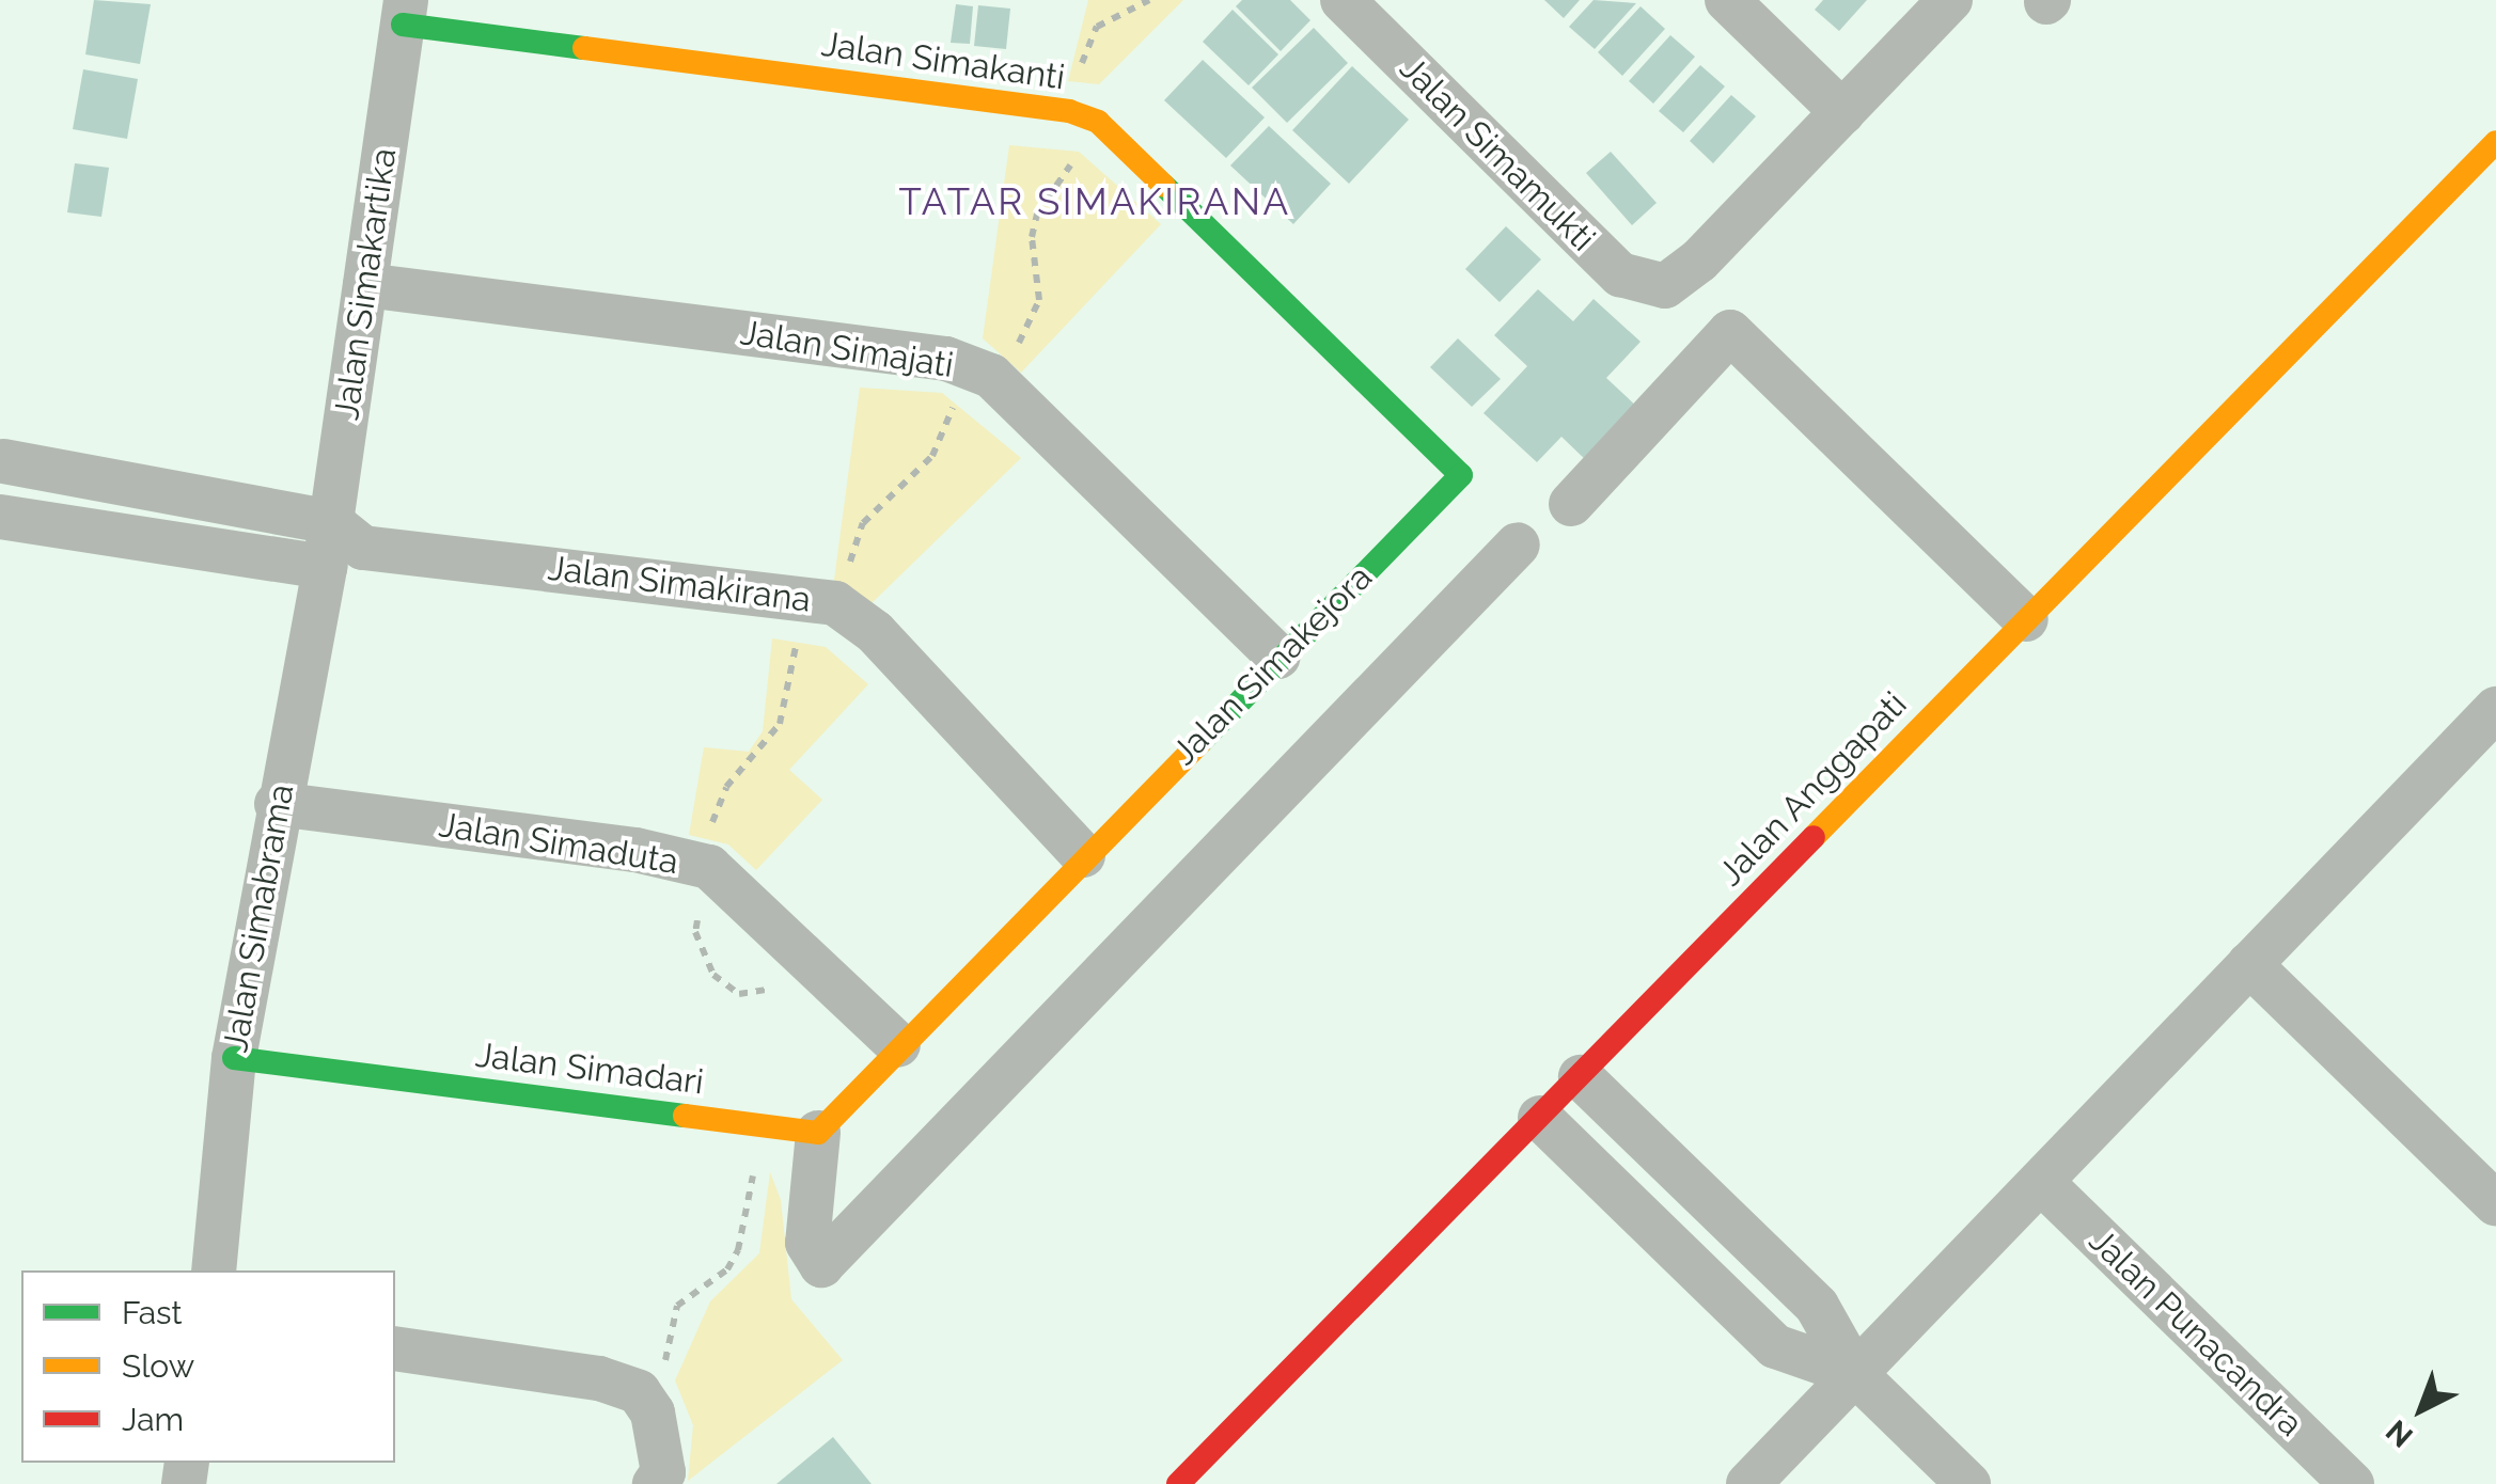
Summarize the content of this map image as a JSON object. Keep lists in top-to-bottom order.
{
  "streets": {
    "street": [
      "Jalan Simakanti",
      "Jalan Simamukti",
      "Jalan Simakartika",
      "Jalan Simajati",
      "Jalan Simakirana",
      "Jalan Simakejora",
      "Jalan Anggapati",
      "Jalan Simaduta",
      "Jalan Simabrama",
      "Jalan Simadari",
      "Jalan Punacandra"
    ]
  },
  "crossings": [
    ["Jalan Simakanti", "Jalan Simakartika"],
    ["Jalan Simakanti", "Jalan Simakejora"],
    ["Jalan Simakartika", "Jalan Simajati"],
    ["Jalan Simakartika", "Jalan Simakirana"],
    ["Jalan Simakartika", "Jalan Simabrama"],
    ["Jalan Simajati", "Jalan Simakejora"],
    ["Jalan Simakirana", "Jalan Simakejora"],
    ["Jalan Simakirana", "Jalan Simabrama"],
    ["Jalan Simakejora", "Jalan Simaduta"],
    ["Jalan Simaduta", "Jalan Simabrama"],
    ["Jalan Simabrama", "Jalan Simadari"]
  ],
  "districts": ["TATAR SIMAKIRANA"],
  "legend": ["Fast", "Slow", "Jam"],
  "north": "bottom left"
}
